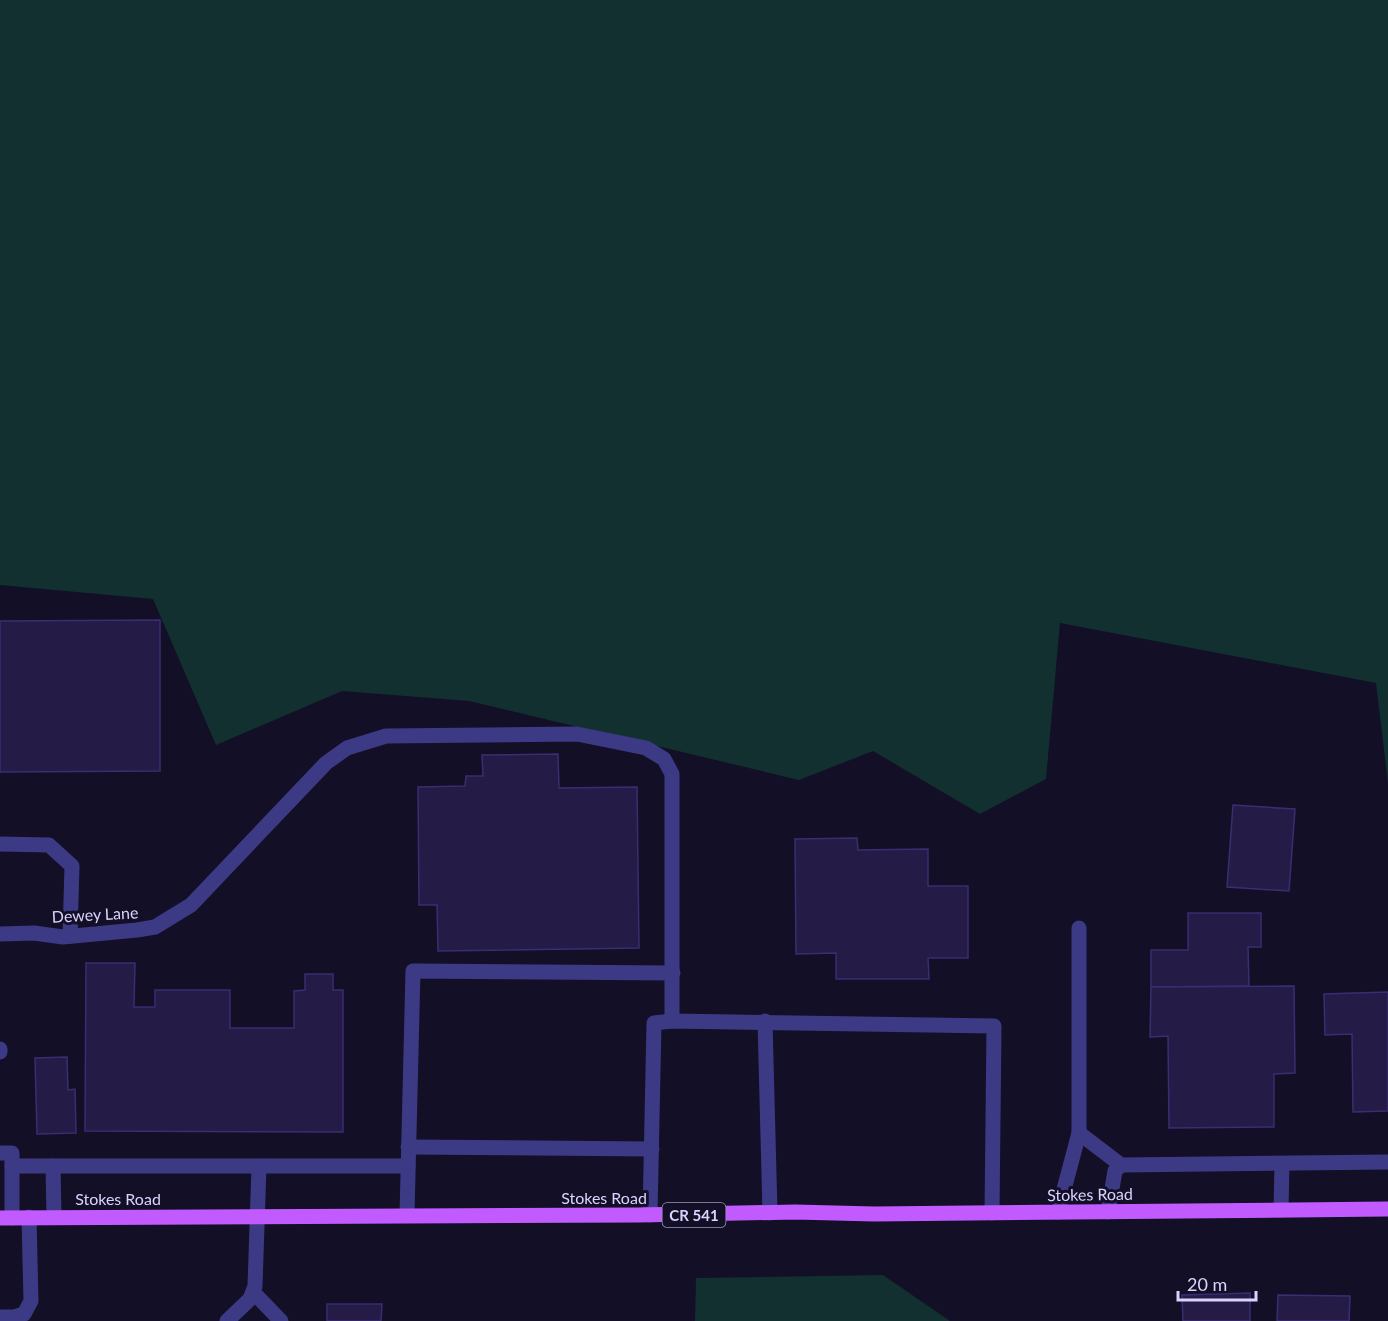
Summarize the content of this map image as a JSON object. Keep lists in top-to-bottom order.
{
  "streets": {
    "main road": ["Stokes Road", "CR 541"],
    "street": ["Dewey Lane"]
  },
  "scale_bar": "20 m"
}
